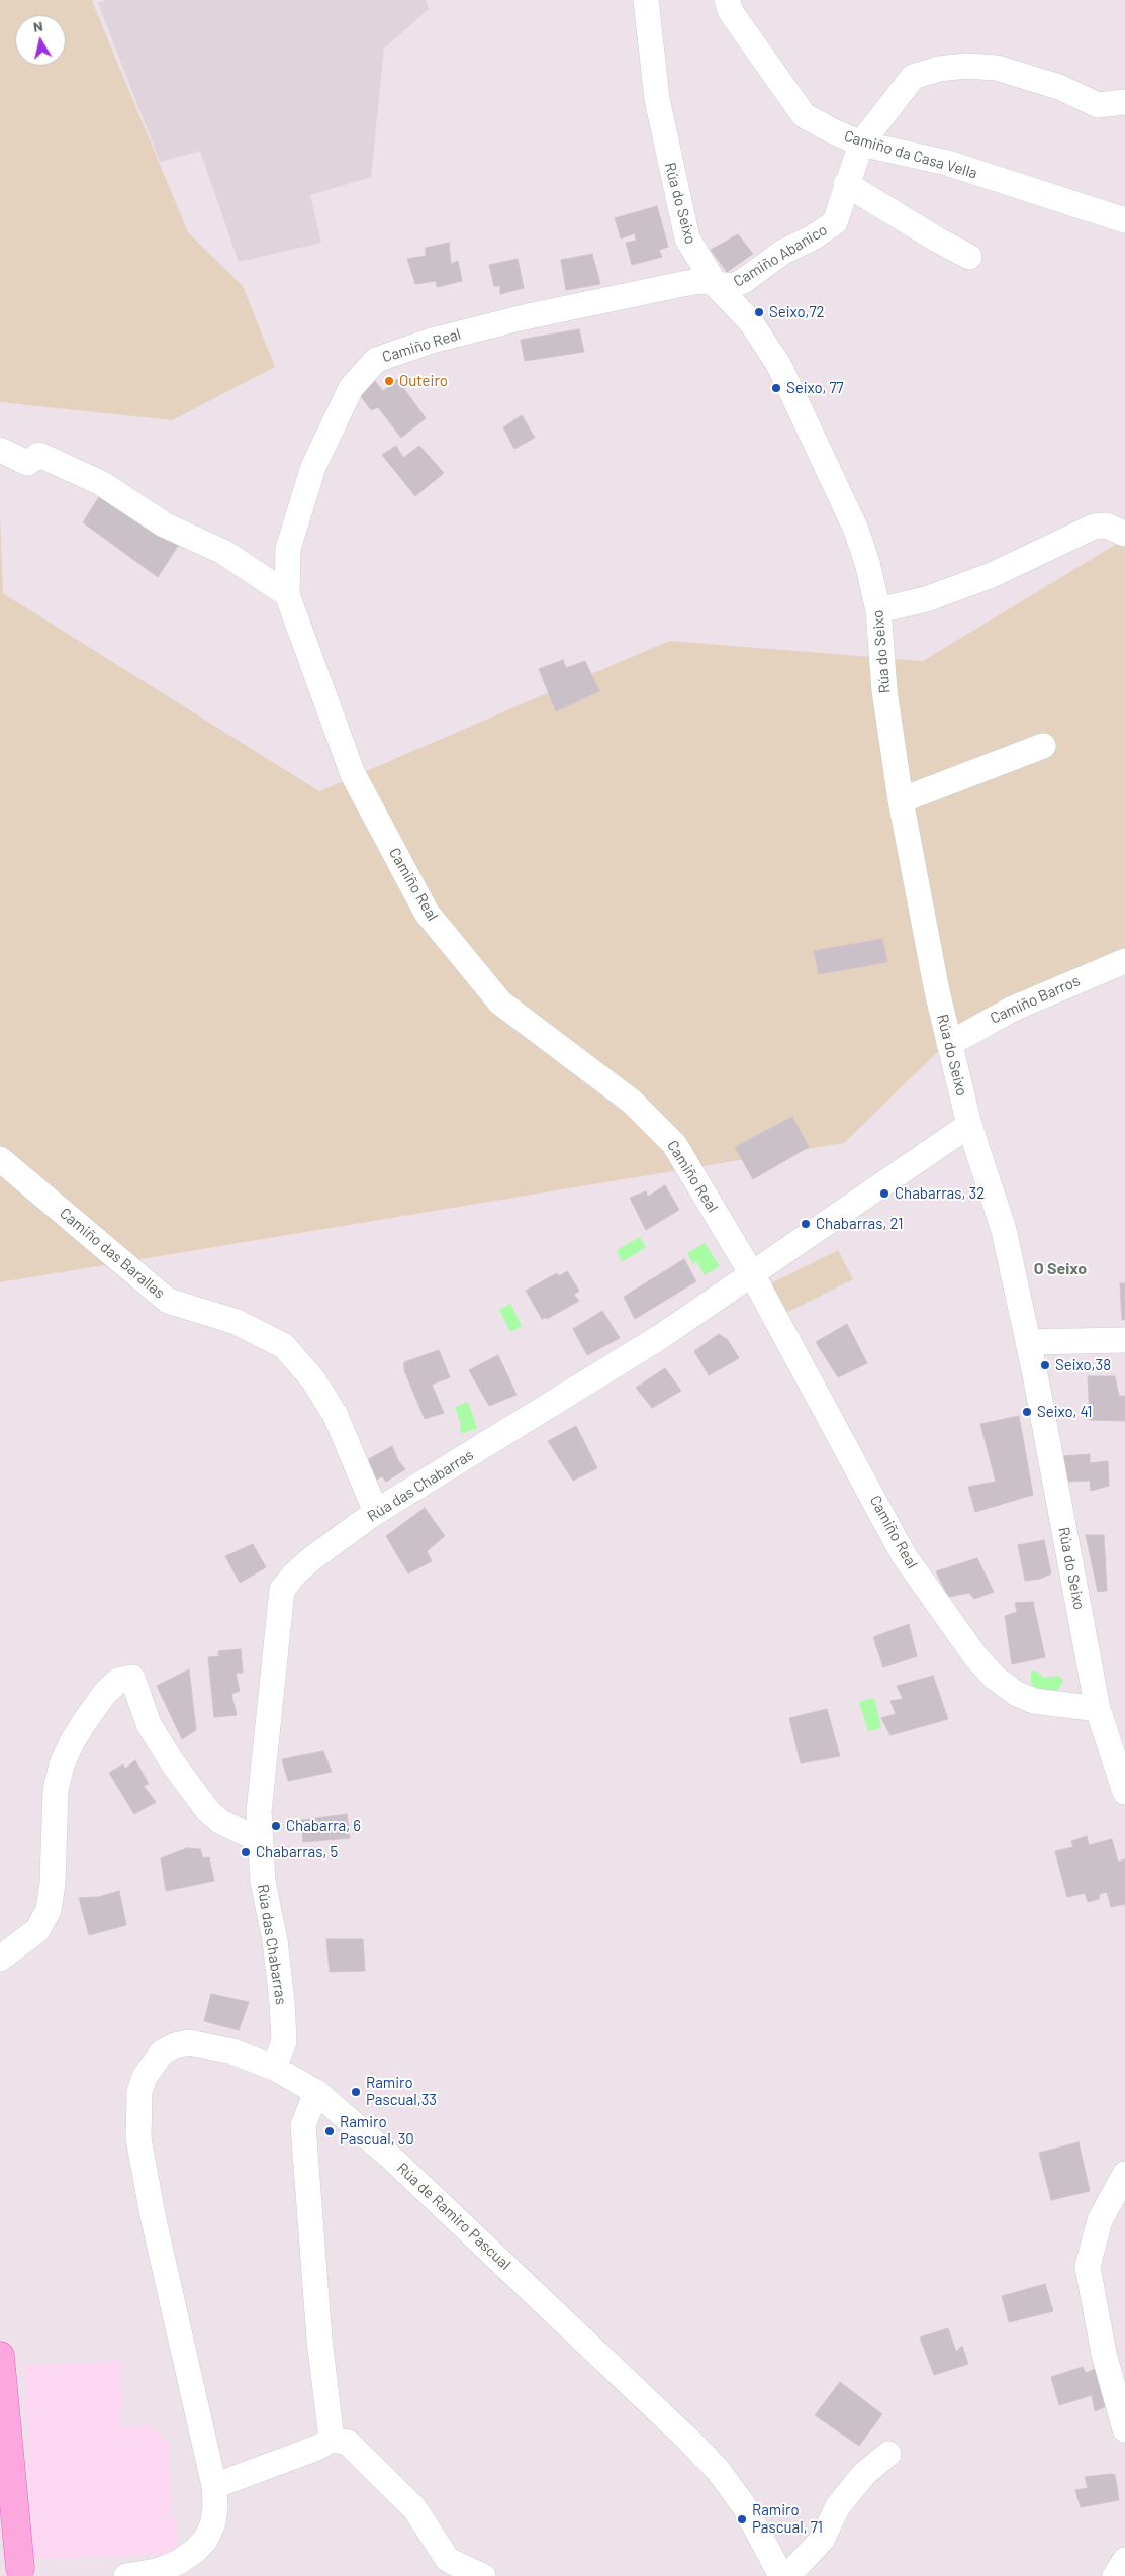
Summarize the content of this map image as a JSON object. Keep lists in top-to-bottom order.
{
  "streets": {
    "street": [
      "Camiño da Casa Vella",
      "Rúa do Seixo",
      "Camiño Abanico",
      "Camiño Real",
      "Camiño Barros",
      "Camiño das Barallas",
      "Rúa das Chabarras",
      "Rúa de Ramiro Pascual"
    ]
  },
  "crossings": [
    ["Camiño da Casa Vella", "Camiño Abanico"],
    ["Rúa do Seixo", "Camiño Abanico"],
    ["Rúa do Seixo", "Camiño Real"],
    ["Rúa do Seixo", "Camiño Barros"],
    ["Rúa do Seixo", "Rúa das Chabarras"],
    ["Camiño Abanico", "Camiño Real"],
    ["Camiño Real", "Rúa das Chabarras"],
    ["Camiño das Barallas", "Rúa das Chabarras"],
    ["Rúa das Chabarras", "Rúa de Ramiro Pascual"]
  ],
  "districts": ["O Seixo"],
  "places": [
    "Seixo,72",
    "Outeiro",
    "Seixo, 77",
    "Chabarras, 32",
    "Chabarras, 21",
    "Seixo,38",
    "Seixo, 41",
    "Chabarra, 6",
    "Chabarras, 5",
    "Ramiro Pascual,33",
    "Ramiro Pascual, 30",
    "Ramiro Pascual, 71"
  ],
  "north": "top"
}
